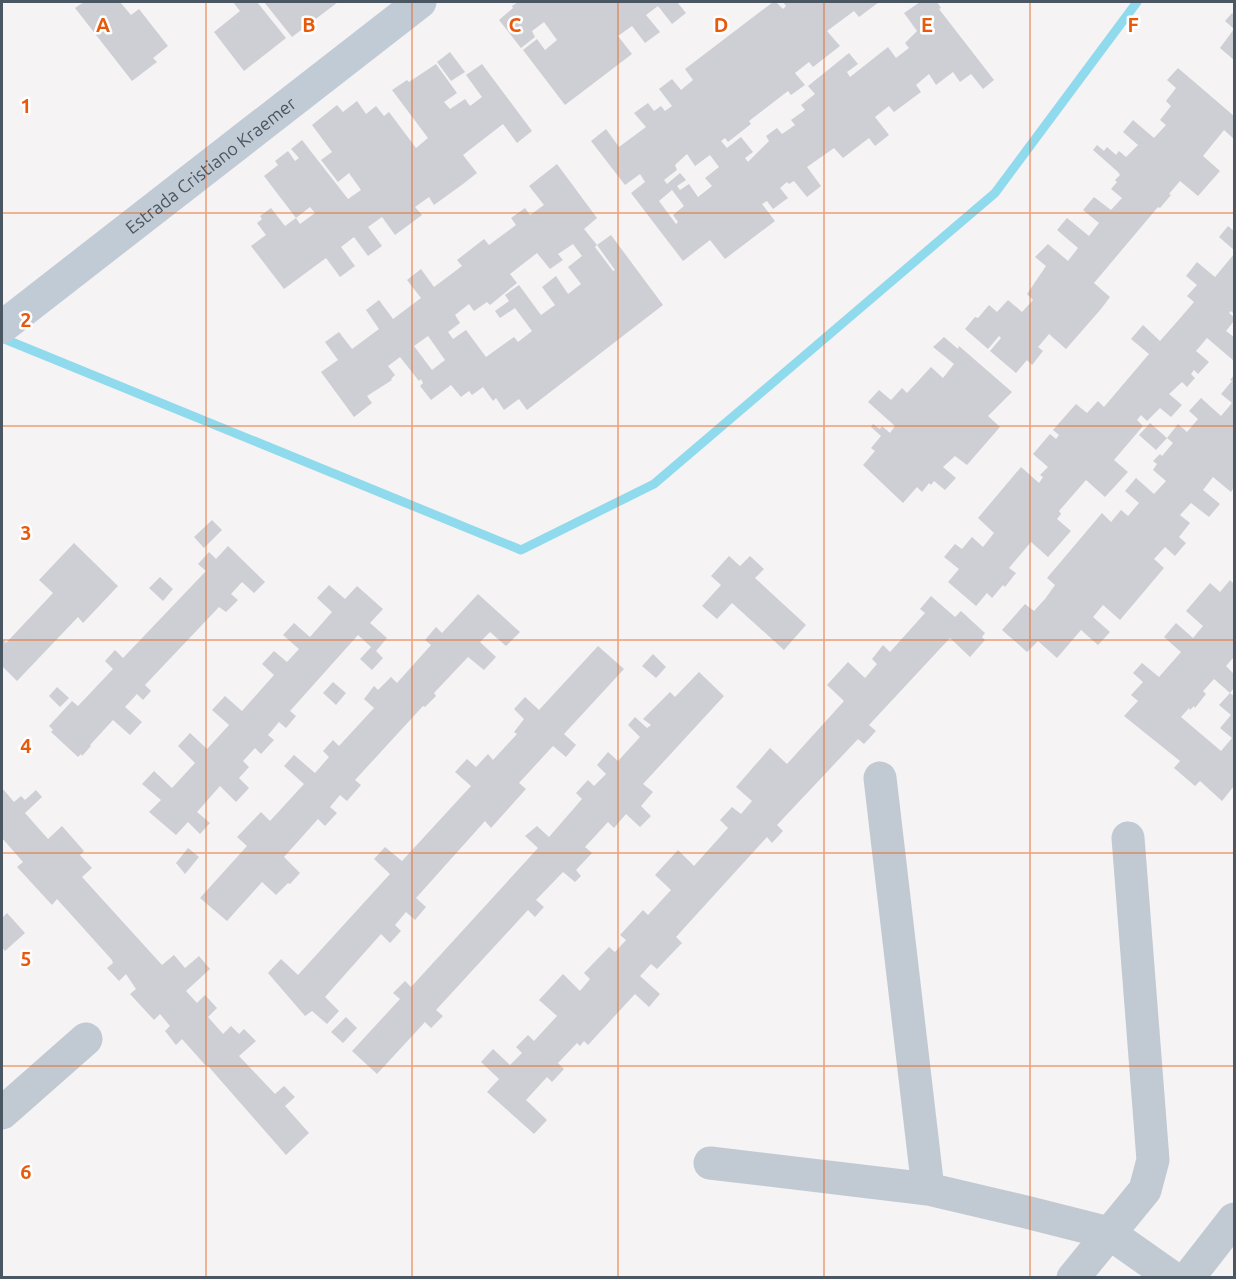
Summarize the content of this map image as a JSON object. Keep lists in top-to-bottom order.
{
  "streets": {
    "main road": ["Estrada Cristiano Kraemer"]
  },
  "grid": {
    "columns": [
      "A",
      "B",
      "C",
      "D",
      "E",
      "F"
    ],
    "rows": [
      "1",
      "2",
      "3",
      "4",
      "5",
      "6"
    ]
  }
}
